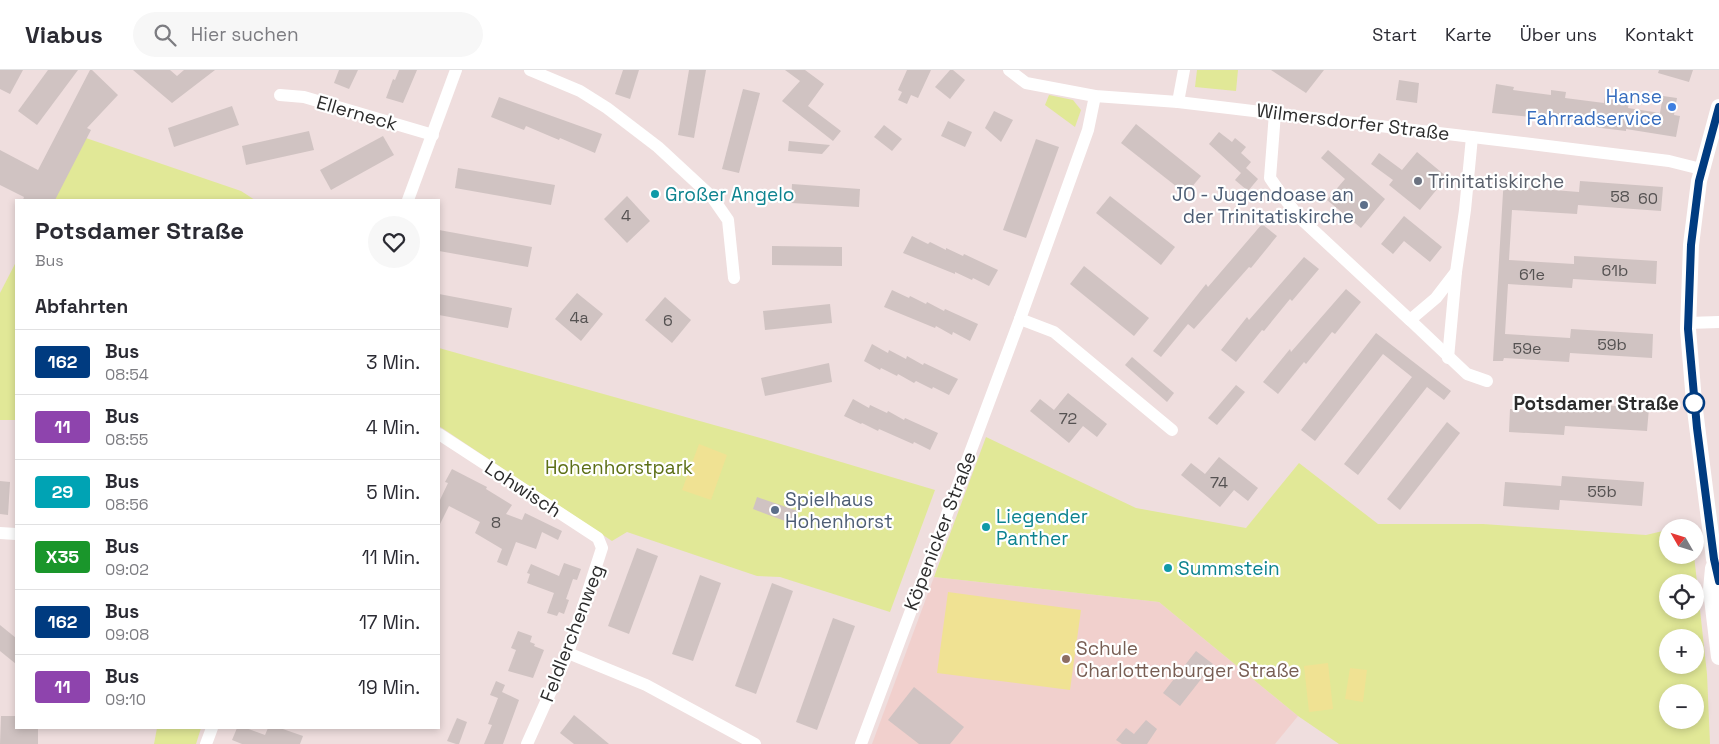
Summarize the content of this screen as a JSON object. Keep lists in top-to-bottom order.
{
  "streets": {
    "street": [
      "Ellerneck",
      "Wilmersdorfer Straße",
      "Lohwisch",
      "Köpenicker Straße",
      "Feldlerchenweg"
    ]
  },
  "crossings": [
    ["Wilmersdorfer Straße", "Köpenicker Straße"],
    ["Lohwisch", "Feldlerchenweg"]
  ],
  "parks": ["Hohenhorstpark"],
  "places": [
    "Hanse Fahrradservice",
    "Trinitatiskirche",
    "Großer Angelo",
    "JO - Jugendoase an der Trinitatiskirche",
    "Potsdamer Straße",
    "Spielhaus Hohenhorst",
    "Liegender Panther",
    "Summstein",
    "Schule Charlottenburger Straße"
  ],
  "lines": ["bus line 162"],
  "house_numbers": [
    "58",
    "60",
    "4",
    "61b",
    "61e",
    "4a",
    "6",
    "59b",
    "59e",
    "72",
    "74",
    "55b",
    "8"
  ],
  "north": "top left",
  "page": {
    "header": "Viabus",
    "search": "Hier suchen",
    "nav": [
      "Start",
      "Karte",
      "Über uns",
      "Kontakt"
    ],
    "heading": [
      ["Potsdamer Straße", "Bus"],
      "Abfahrten"
    ],
    "list": [
      {
        "mark": "162",
        "name": "Bus",
        "note": "08:54",
        "value": "3 Min."
      },
      {
        "mark": "11",
        "name": "Bus",
        "note": "08:55",
        "value": "4 Min."
      },
      {
        "mark": "29",
        "name": "Bus",
        "note": "08:56",
        "value": "5 Min."
      },
      {
        "mark": "X35",
        "name": "Bus",
        "note": "09:02",
        "value": "11 Min."
      },
      {
        "mark": "162",
        "name": "Bus",
        "note": "09:08",
        "value": "17 Min."
      },
      {
        "mark": "11",
        "name": "Bus",
        "note": "09:10",
        "value": "19 Min."
      }
    ],
    "map_buttons": ["+", "−"]
  }
}
